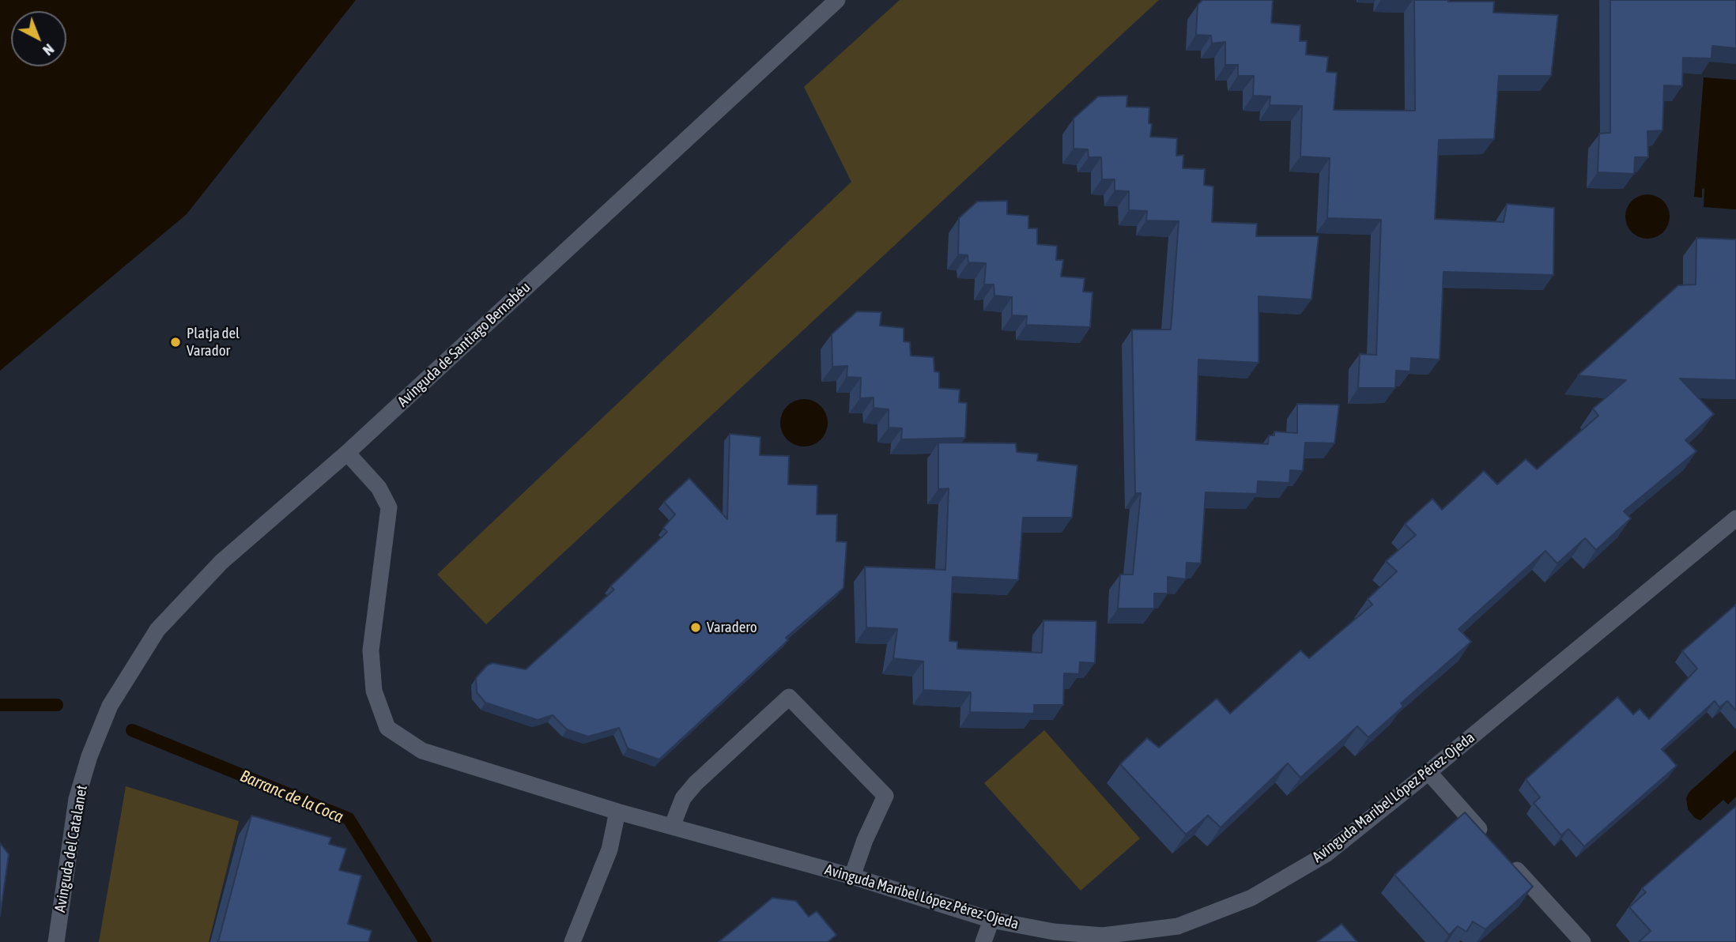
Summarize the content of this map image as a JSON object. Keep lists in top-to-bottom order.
{
  "streets": {
    "street": ["Avinguda de Santiago Bernabéu", "Avinguda Maribel López Pérez-Ojeda", "Avinguda del Catalanet"]
  },
  "crossings": [
    ["Avinguda de Santiago Bernabéu", "Avinguda Maribel López Pérez-Ojeda"],
    ["Avinguda de Santiago Bernabéu", "Avinguda del Catalanet"]
  ],
  "water": ["Barranc de la Coca"],
  "places": ["Platja del Varador", "Varadero"],
  "north": "bottom right"
}
